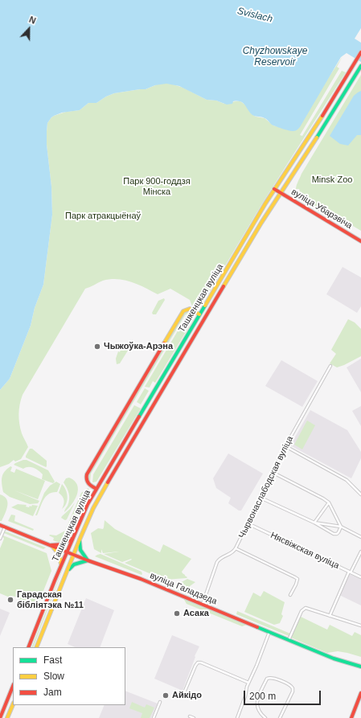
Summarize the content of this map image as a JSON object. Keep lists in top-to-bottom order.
{
  "streets": {
    "main road": ["вуліца Убарэвіча", "Ташкенцкая вуліца", "вуліца Галадзеда"],
    "street": ["Чырвонаслабодская вуліца", "Нясвіжская вуліца"]
  },
  "crossings": [
    ["вуліца Убарэвіча", "Ташкенцкая вуліца"],
    ["Ташкенцкая вуліца", "вуліца Галадзеда"],
    ["Чырвонаслабодская вуліца", "Нясвіжская вуліца"],
    ["Чырвонаслабодская вуліца", "вуліца Галадзеда"]
  ],
  "water": ["Svislach", "Chyzhowskaye Reservoir"],
  "parks": ["Minsk Zoo", "Парк 900-годдзя Мінска", "Парк атракцыёнаў"],
  "places": [
    "Чыжоўка-Арэна",
    "Гарадская бібліятэка №11",
    "Асака",
    "Айкідо"
  ],
  "legend": ["Fast", "Slow", "Jam"],
  "scale_bar": "200 m",
  "north": "top"
}
